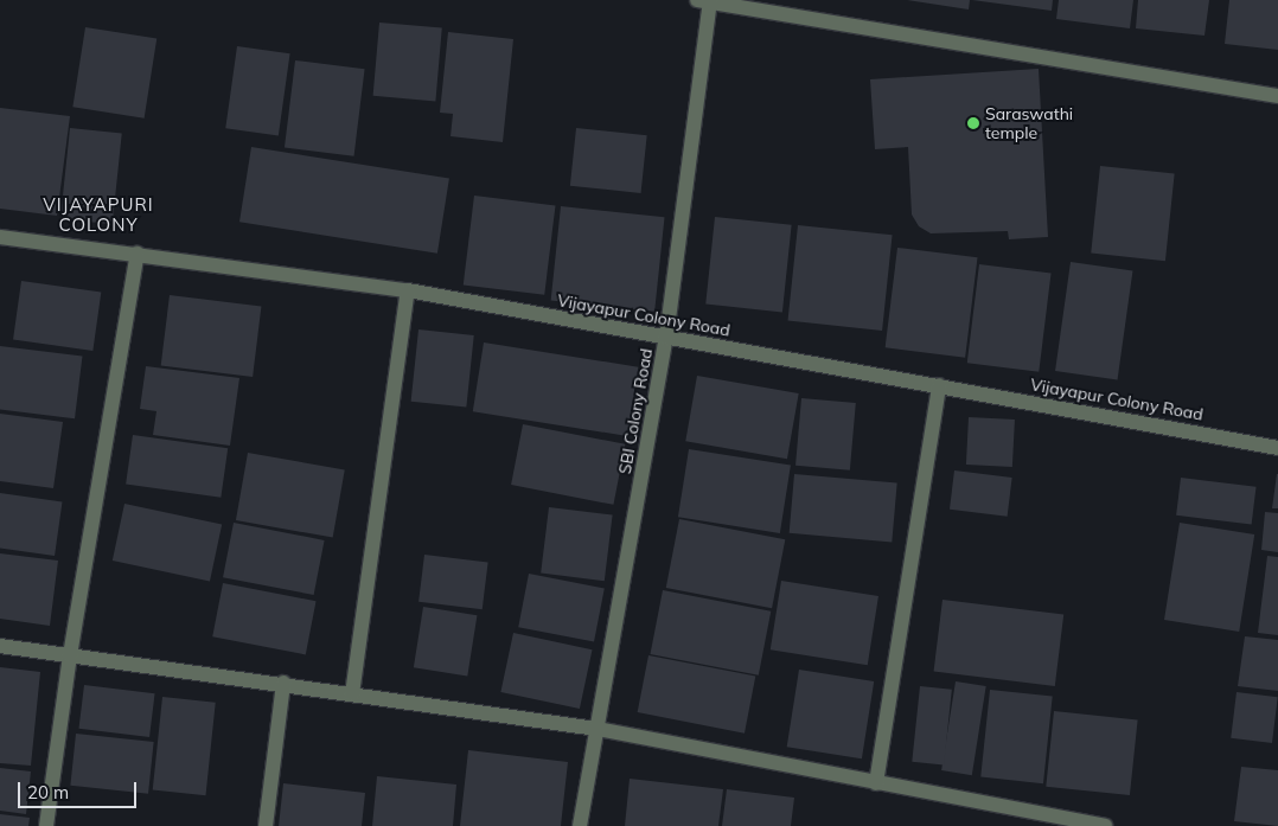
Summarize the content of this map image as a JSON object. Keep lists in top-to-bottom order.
{
  "streets": {
    "street": ["Vijayapur Colony Road", "SBI Colony Road"]
  },
  "crossings": [
    ["Vijayapur Colony Road", "SBI Colony Road"]
  ],
  "districts": ["VIJAYAPURI COLONY"],
  "places": ["Saraswathi temple"],
  "scale_bar": "20 m"
}
